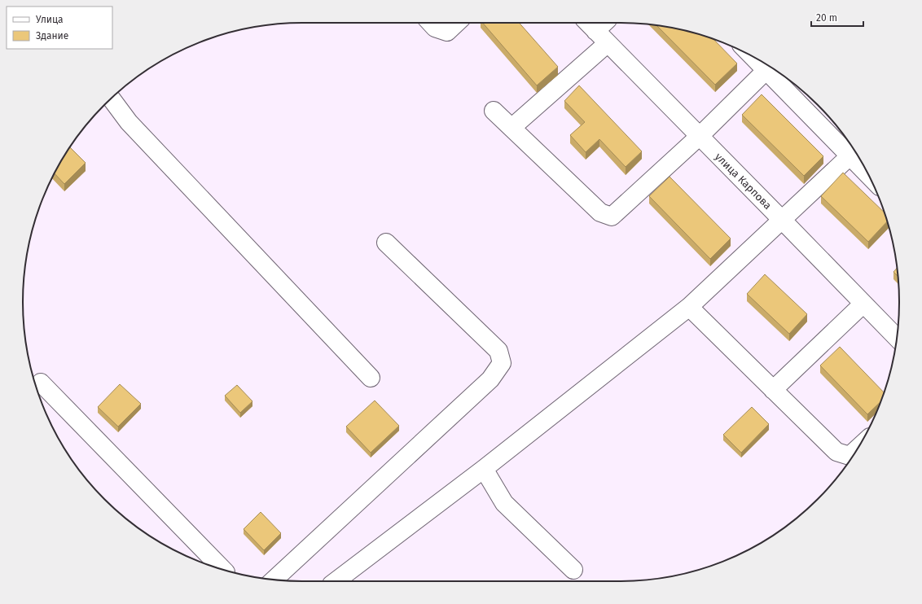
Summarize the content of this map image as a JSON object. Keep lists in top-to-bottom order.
{
  "streets": {
    "street": ["улица Карпова"]
  },
  "legend": ["Улица", "Здание"],
  "scale_bar": "20 m"
}
